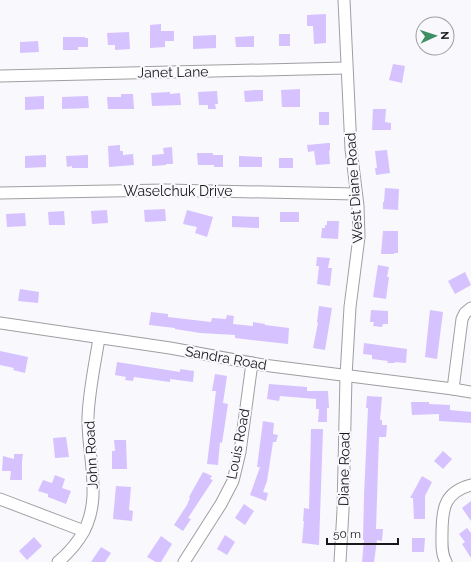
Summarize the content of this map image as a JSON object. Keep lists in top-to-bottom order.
{
  "streets": {
    "street": [
      "Janet Lane",
      "West Diane Road",
      "Waselchuk Drive",
      "Sandra Road",
      "Louis Road",
      "John Road",
      "Diane Road"
    ]
  },
  "crossings": [
    ["Janet Lane", "West Diane Road"],
    ["West Diane Road", "Waselchuk Drive"],
    ["West Diane Road", "Sandra Road"],
    ["West Diane Road", "Diane Road"],
    ["Sandra Road", "Louis Road"],
    ["Sandra Road", "John Road"],
    ["Sandra Road", "Diane Road"]
  ],
  "scale_bar": "50 m",
  "north": "right"
}
